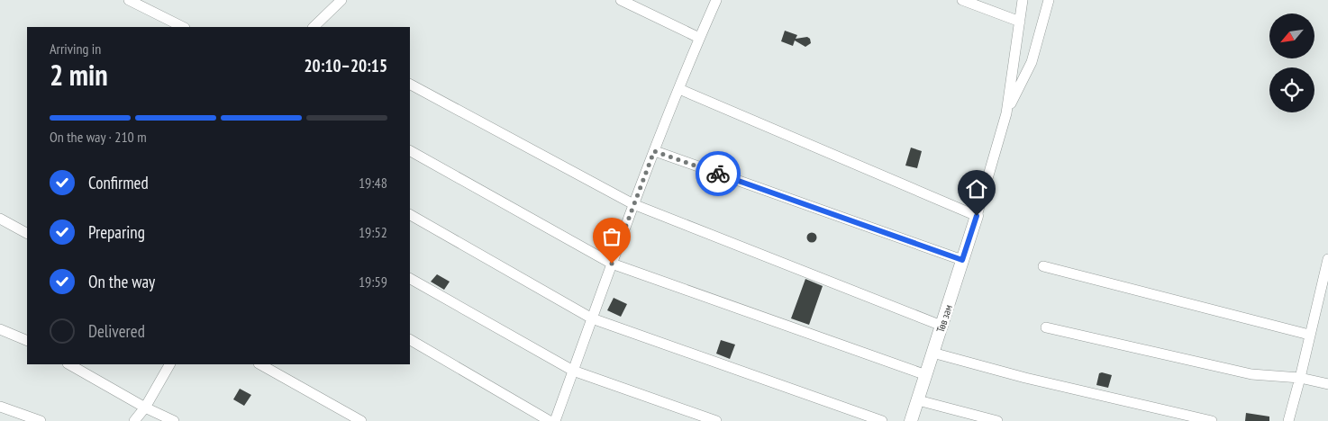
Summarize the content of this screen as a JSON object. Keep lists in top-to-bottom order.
{
  "streets": {
    "street": ["Төв зам"]
  },
  "north": "bottom left",
  "page": {
    "heading": ["2 min", "Arriving in", "20:10–20:15"],
    "bar": "On the way · 210 m",
    "list": [
      ["Confirmed", "19:48"],
      ["Preparing", "19:52"],
      ["On the way", "19:59"],
      "Delivered"
    ]
  }
}
